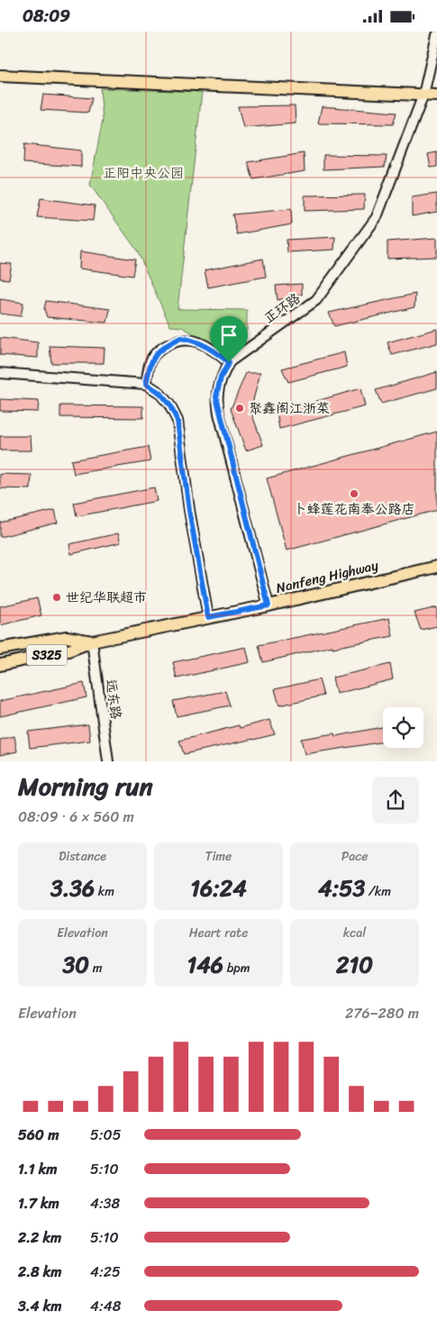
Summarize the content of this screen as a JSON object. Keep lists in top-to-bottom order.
{
  "streets": {
    "main road": ["Nanfeng Highway", "S325"],
    "street": ["正环路", "远东路"]
  },
  "crossings": [
    ["Nanfeng Highway", "远东路"]
  ],
  "parks": ["正阳中央公园"],
  "places": ["聚鑫阁江浙菜", "卜蜂莲花南奉公路店", "世纪华联超市"],
  "page": {
    "status": "08:09",
    "heading": ["Morning run", "08:09 · 6 × 560 m"],
    "stats": [
      ["Distance", "3.36 km"],
      ["Time", "16:24"],
      ["Pace", "4:53 /km"],
      ["Elevation", "30 m"],
      ["Heart rate", "146 bpm"],
      ["kcal", "210"]
    ],
    "chart": ["Elevation", "276–280 m"],
    "list": [
      {
        "name": "560 m",
        "note": "5:05"
      },
      {
        "name": "1.1 km",
        "note": "5:10"
      },
      {
        "name": "1.7 km",
        "note": "4:38"
      },
      {
        "name": "2.2 km",
        "note": "5:10"
      },
      {
        "name": "2.8 km",
        "note": "4:25"
      },
      {
        "name": "3.4 km",
        "note": "4:48"
      }
    ]
  }
}
